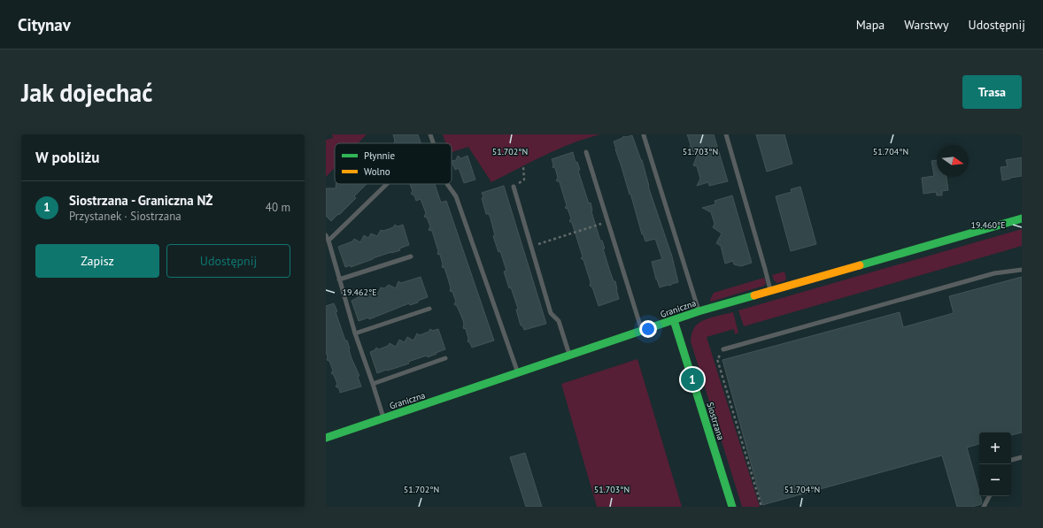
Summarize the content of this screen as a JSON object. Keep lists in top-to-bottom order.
{
  "streets": {
    "street": ["Graniczna", "Siostrzana"]
  },
  "crossings": [
    ["Graniczna", "Siostrzana"]
  ],
  "legend": ["Płynnie", "Wolno"],
  "north": "right",
  "page": {
    "header": "Citynav",
    "nav": ["Mapa", "Warstwy", "Udostępnij"],
    "buttons": [
      "Trasa",
      ["Zapisz", "Udostępnij"]
    ],
    "title": "Jak dojechać",
    "heading": "W pobliżu",
    "list": [
      {
        "mark": "1",
        "name": "Siostrzana - Graniczna NŻ",
        "note": "Przystanek · Siostrzana",
        "value": "40 m"
      }
    ],
    "pins": "1",
    "map_buttons": ["+", "−"]
  },
  "coordinates": [
    "51.702°N",
    "51.703°N",
    "51.704°N",
    "19.460°E",
    "19.462°E"
  ]
}
